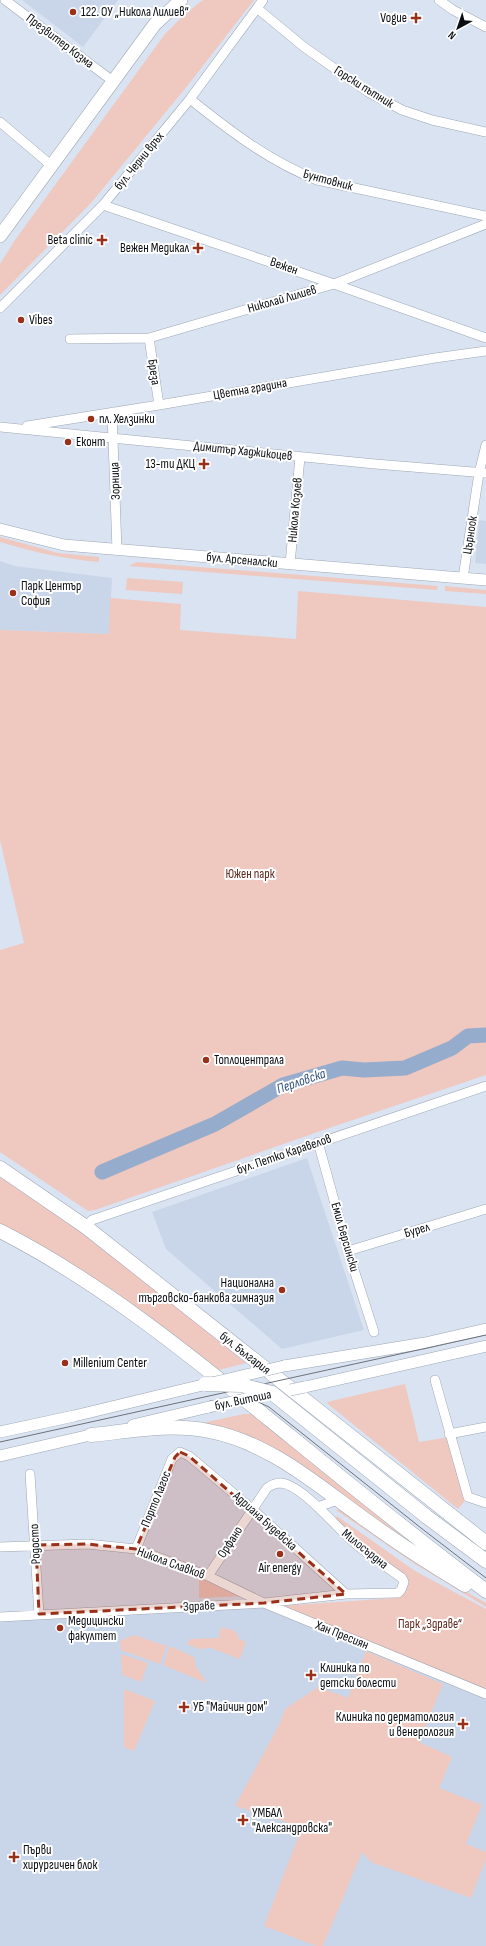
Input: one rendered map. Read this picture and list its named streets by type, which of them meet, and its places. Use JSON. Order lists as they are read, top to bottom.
{
  "streets": {
    "main road": ["бул. България"],
    "street": [
      "Презвитер Козма",
      "Горски пътник",
      "бул. Черни връх",
      "Бунтовник",
      "Вежен",
      "Николай Лилиев",
      "Бреза",
      "Цветна градина",
      "Димитър Хаджикоцев",
      "Зорница",
      "Никола Козлев",
      "Църноок",
      "бул. Арсеналски",
      "бул. Петко Каравелов",
      "Бурел",
      "Емил Берсински",
      "бул. Витоша",
      "Порто Лагос",
      "Адриана Будевска",
      "Орфано",
      "Родосто",
      "Милосърдна",
      "Никола Славков",
      "Здраве",
      "Хан Пресиян"
    ]
  },
  "crossings": [
    ["Горски пътник", "бул. Черни връх"],
    ["бул. Черни връх", "Бунтовник"],
    ["бул. Черни връх", "Вежен"],
    ["Вежен", "Николай Лилиев"],
    ["Николай Лилиев", "Бреза"],
    ["Бреза", "Цветна градина"],
    ["Цветна градина", "Димитър Хаджикоцев"],
    ["Цветна градина", "Зорница"],
    ["Димитър Хаджикоцев", "Зорница"],
    ["Димитър Хаджикоцев", "Никола Козлев"],
    ["Димитър Хаджикоцев", "Църноок"],
    ["Зорница", "бул. Арсеналски"],
    ["Никола Козлев", "бул. Арсеналски"],
    ["Църноок", "бул. Арсеналски"],
    ["бул. Петко Каравелов", "Емил Берсински"],
    ["бул. Петко Каравелов", "бул. България"],
    ["Бурел", "Емил Берсински"],
    ["Порто Лагос", "Адриана Будевска"],
    ["Порто Лагос", "Никола Славков"],
    ["Адриана Будевска", "Орфано"],
    ["Адриана Будевска", "Здраве"],
    ["Орфано", "Милосърдна"],
    ["Орфано", "Никола Славков"],
    ["Родосто", "Никола Славков"],
    ["Родосто", "Здраве"],
    ["Милосърдна", "Здраве"],
    ["Никола Славков", "Здраве"],
    ["Никола Славков", "Хан Пресиян"],
    ["Здраве", "Хан Пресиян"]
  ],
  "water": ["Перловска"],
  "parks": ["Южен парк", "Парк „Здраве“"],
  "places": {
    "other": [
      "122. ОУ „Никола Лилиев“",
      "Vibes",
      "пл. Хелзинки",
      "Еконт",
      "Парк Център София",
      "Топлоцентрала",
      "Национална търговско-банкова гимназия",
      "Millenium Center",
      "Air energy",
      "Медицински факултет"
    ],
    "health": [
      "Vogue",
      "Beta clinic",
      "Вежен Медикал",
      "13-ти ДКЦ",
      "Клиника по детски болести",
      "УБ \"Майчин дом\"",
      "Клиника по дерматология и венерология",
      "УМБАЛ \"Александровска\"",
      "Първи хирургичен блок"
    ]
  },
  "north": "bottom left"
}
